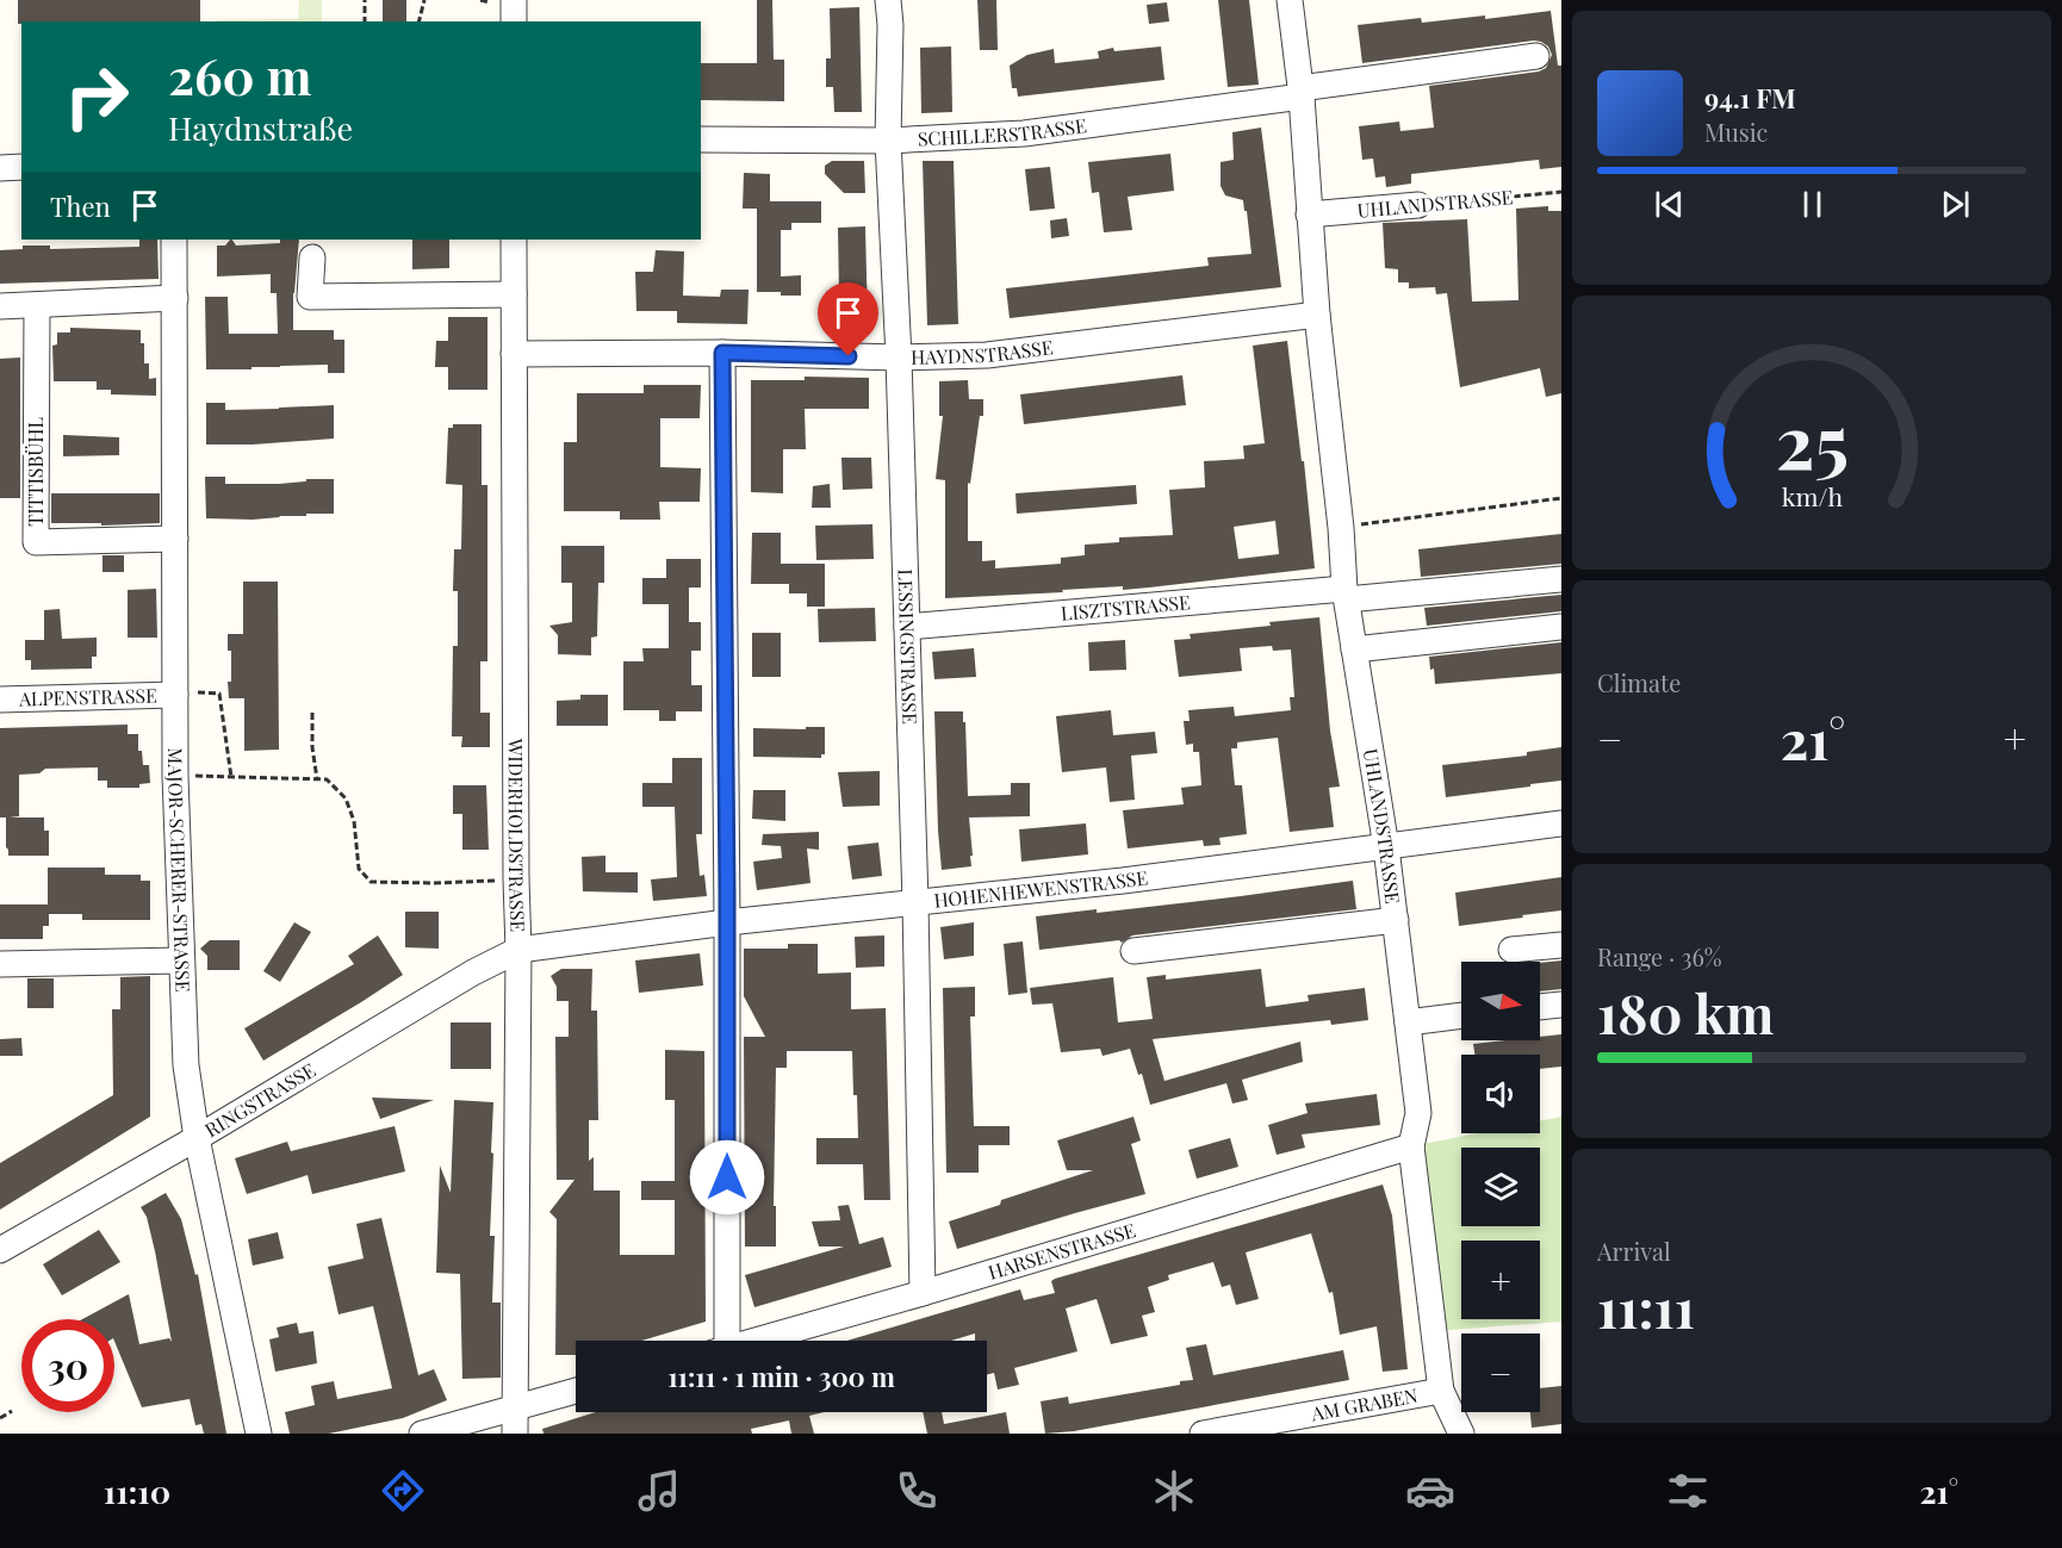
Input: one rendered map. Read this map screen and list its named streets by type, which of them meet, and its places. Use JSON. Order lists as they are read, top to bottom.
{
  "streets": {
    "street": [
      "SCHILLERSTRASSE",
      "UHLANDSTRASSE",
      "HAYDNSTRASSE",
      "TITTISBÜHL",
      "LISZTSTRASSE",
      "LESSINGSTRASSE",
      "ALPENSTRASSE",
      "WIDERHOLDSTRASSE",
      "MAJOR-SCHERER-STRASSE",
      "HOHENHEWENSTRASSE",
      "RINGSTRASSE",
      "HARSENSTRASSE",
      "AM GRABEN"
    ]
  },
  "crossings": [
    ["SCHILLERSTRASSE", "UHLANDSTRASSE"],
    ["SCHILLERSTRASSE", "LESSINGSTRASSE"],
    ["UHLANDSTRASSE", "HAYDNSTRASSE"],
    ["UHLANDSTRASSE", "LISZTSTRASSE"],
    ["UHLANDSTRASSE", "HOHENHEWENSTRASSE"],
    ["UHLANDSTRASSE", "HARSENSTRASSE"],
    ["UHLANDSTRASSE", "AM GRABEN"],
    ["HAYDNSTRASSE", "LESSINGSTRASSE"],
    ["HAYDNSTRASSE", "WIDERHOLDSTRASSE"],
    ["TITTISBÜHL", "MAJOR-SCHERER-STRASSE"],
    ["LISZTSTRASSE", "LESSINGSTRASSE"],
    ["LESSINGSTRASSE", "HOHENHEWENSTRASSE"],
    ["LESSINGSTRASSE", "HARSENSTRASSE"],
    ["ALPENSTRASSE", "MAJOR-SCHERER-STRASSE"],
    ["WIDERHOLDSTRASSE", "HOHENHEWENSTRASSE"],
    ["WIDERHOLDSTRASSE", "RINGSTRASSE"],
    ["MAJOR-SCHERER-STRASSE", "RINGSTRASSE"],
    ["HOHENHEWENSTRASSE", "RINGSTRASSE"]
  ],
  "north": "right",
  "page": {
    "turn": ["260 m", "Haydnstraße"],
    "song": ["94.1 FM", "Music"],
    "then": "Then",
    "tile": [
      "Climate",
      ["Range · 36%", "180 km"],
      ["Arrival", "11:11"]
    ],
    "heat": ["−", "21°", "+"],
    "map_buttons": ["+", "−"],
    "limit": "30",
    "trip": "11:11 · 1 min · 300 m",
    "tabs": ["11:10", "21°"],
    "gauge": ["25", "km/h"]
  }
}
